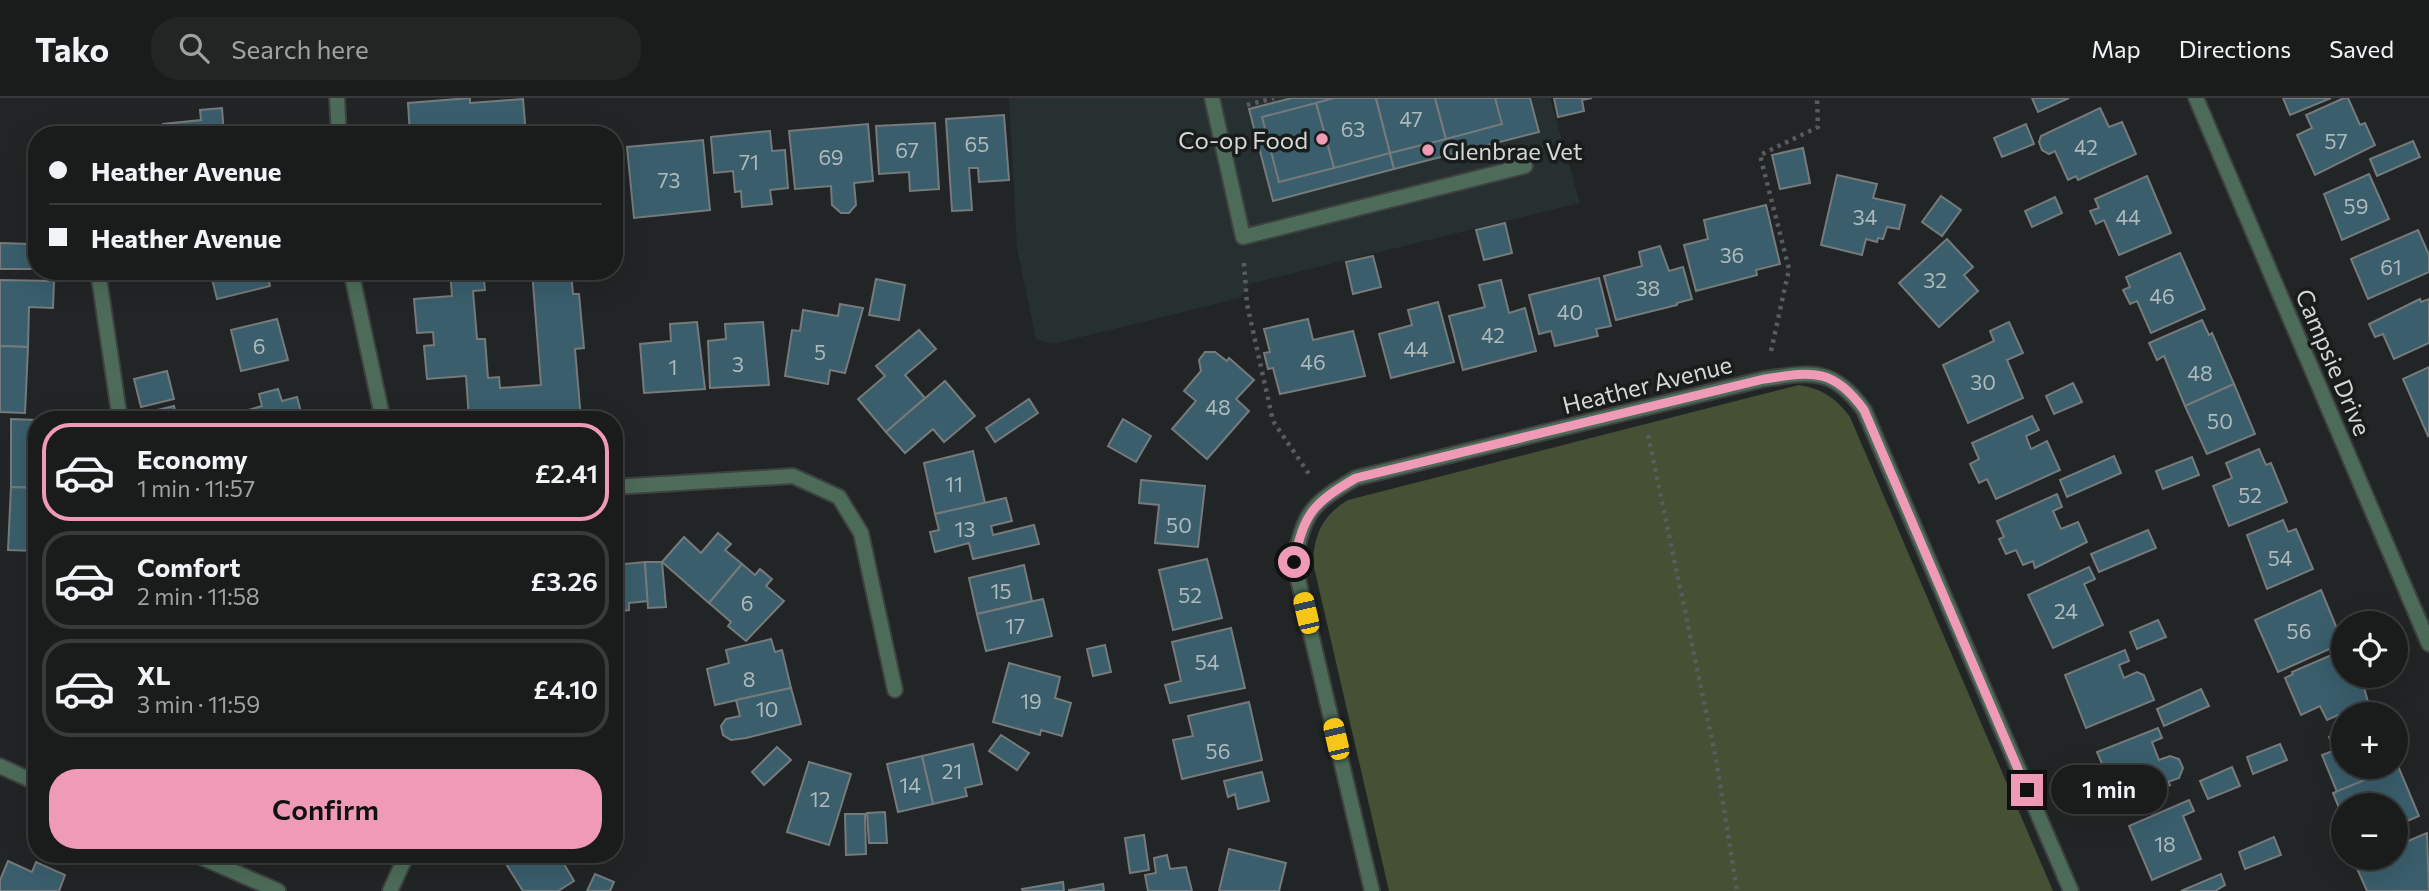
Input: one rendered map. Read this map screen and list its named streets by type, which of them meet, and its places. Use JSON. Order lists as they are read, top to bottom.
{
  "streets": {
    "street": ["Campsie Drive", "Heather Avenue"]
  },
  "places": ["Co-op Food", "Glenbrae Vet"],
  "house_numbers": [
    "47",
    "63",
    "57",
    "65",
    "42",
    "67",
    "69",
    "71",
    "73",
    "59",
    "34",
    "44",
    "36",
    "61",
    "32",
    "38",
    "46",
    "40",
    "42",
    "6",
    "44",
    "5",
    "46",
    "3",
    "1",
    "48",
    "30",
    "48",
    "50",
    "11",
    "52",
    "50",
    "13",
    "54",
    "15",
    "52",
    "6",
    "24",
    "17",
    "56",
    "54",
    "8",
    "19",
    "10",
    "56",
    "21",
    "14",
    "12",
    "18"
  ],
  "page": {
    "header": "Tako",
    "search": "Search here",
    "nav": ["Map", "Directions", "Saved"],
    "banner": ["Heather Avenue", "Heather Avenue"],
    "list": [
      {
        "name": "Economy",
        "note": "1 min · 11:57",
        "value": "£2.41"
      },
      {
        "name": "Comfort",
        "note": "2 min · 11:58",
        "value": "£3.26"
      },
      {
        "name": "XL",
        "note": "3 min · 11:59",
        "value": "£4.10"
      }
    ],
    "map_buttons": ["+", "−"],
    "buttons": "Confirm",
    "bubble": "1 min"
  }
}
